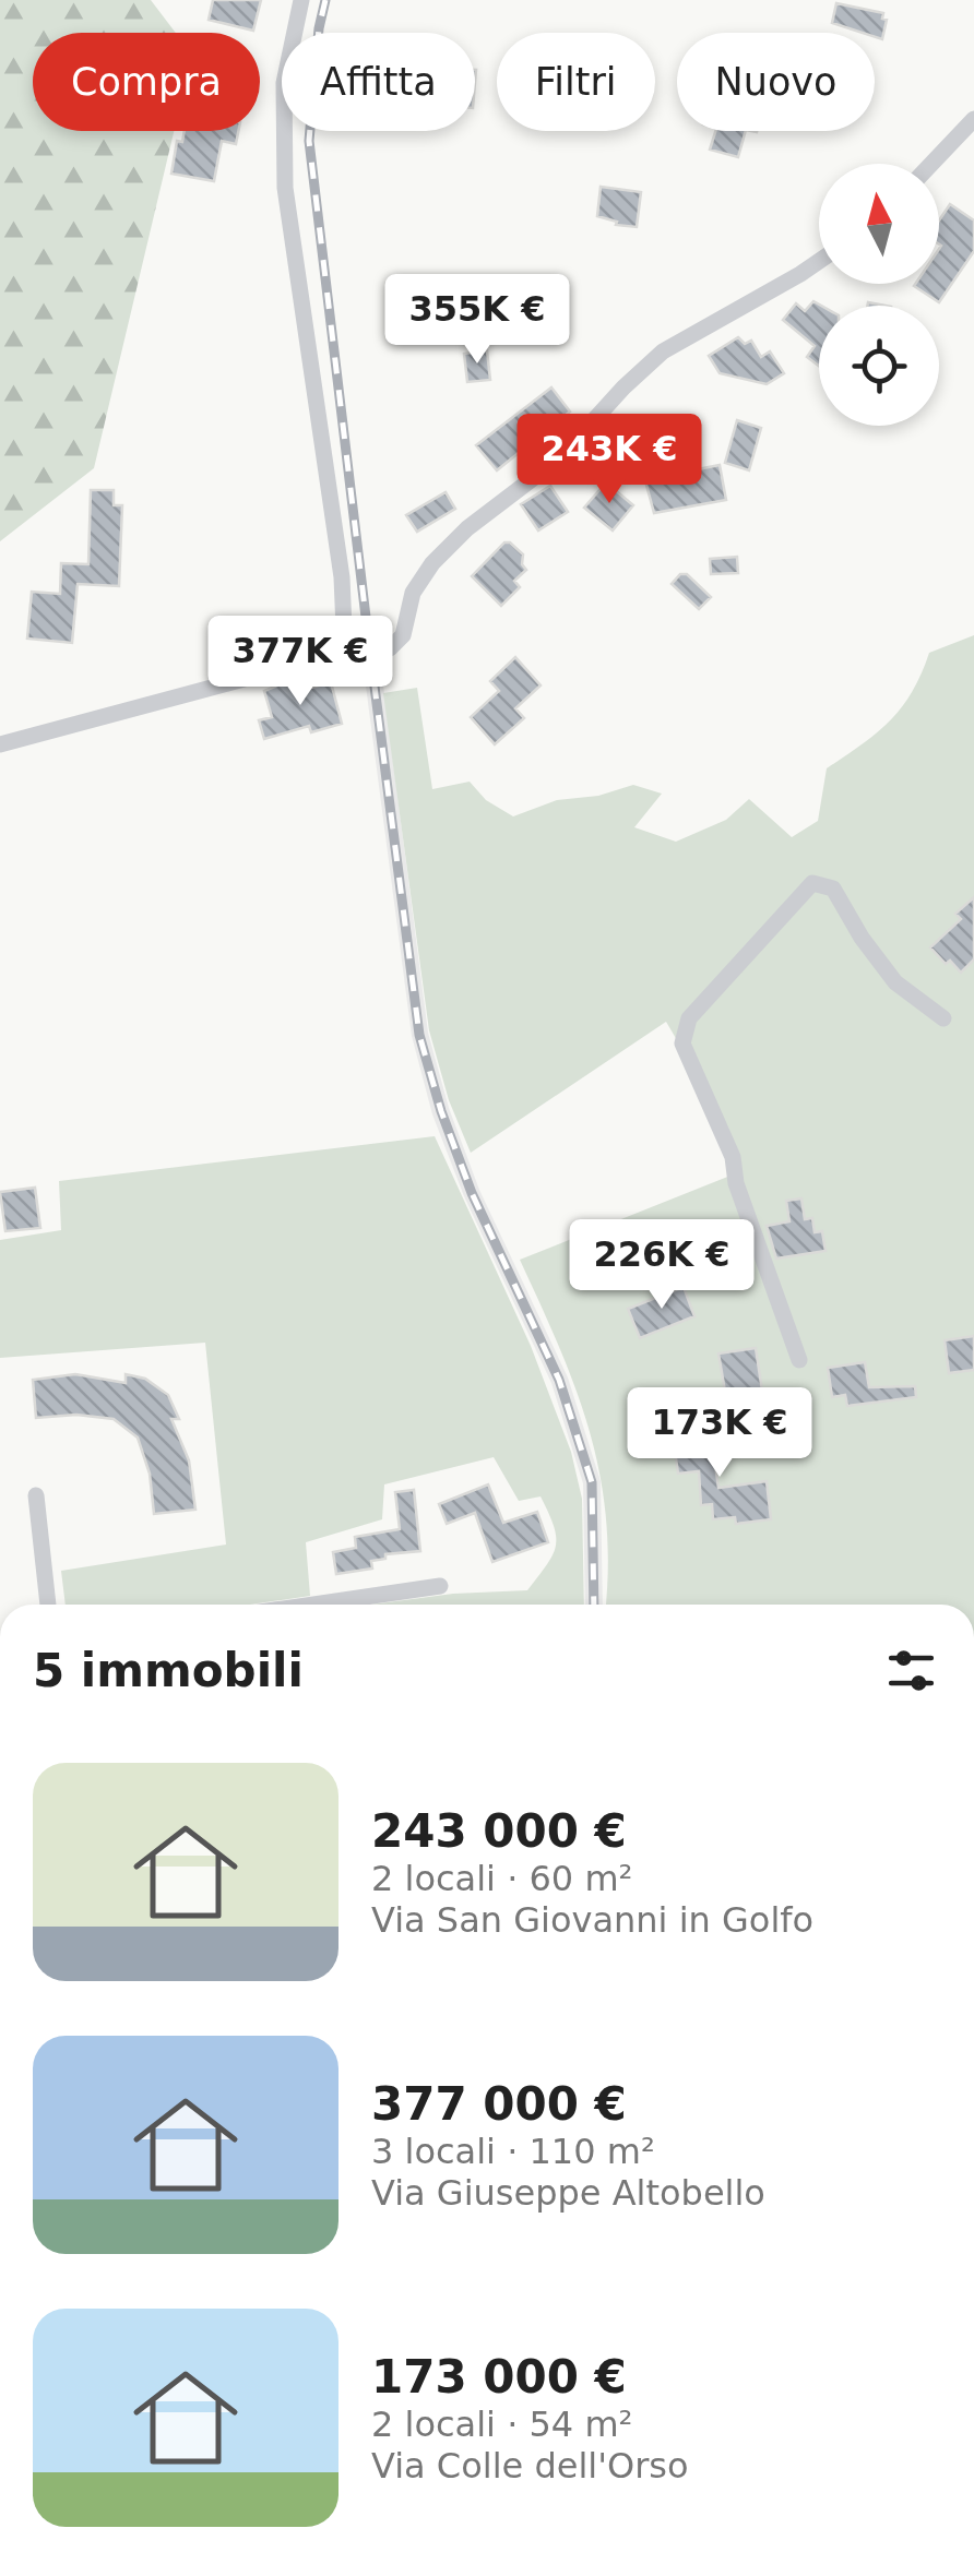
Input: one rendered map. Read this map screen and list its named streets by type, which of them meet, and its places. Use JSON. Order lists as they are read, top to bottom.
{
  "north": "top",
  "page": {
    "chip": [
      "Compra",
      "Affitta",
      "Filtri",
      "Nuovo"
    ],
    "price": [
      "355K €",
      "243K €",
      "377K €",
      "226K €",
      "173K €"
    ],
    "heading": "5 immobili",
    "list": [
      {
        "name": "243 000 €",
        "note": "2 locali · 60 m² · Via San Giovanni in Golfo"
      },
      {
        "name": "377 000 €",
        "note": "3 locali · 110 m² · Via Giuseppe Altobello"
      },
      {
        "name": "173 000 €",
        "note": "2 locali · 54 m² · Via Colle dell'Orso"
      }
    ]
  }
}
